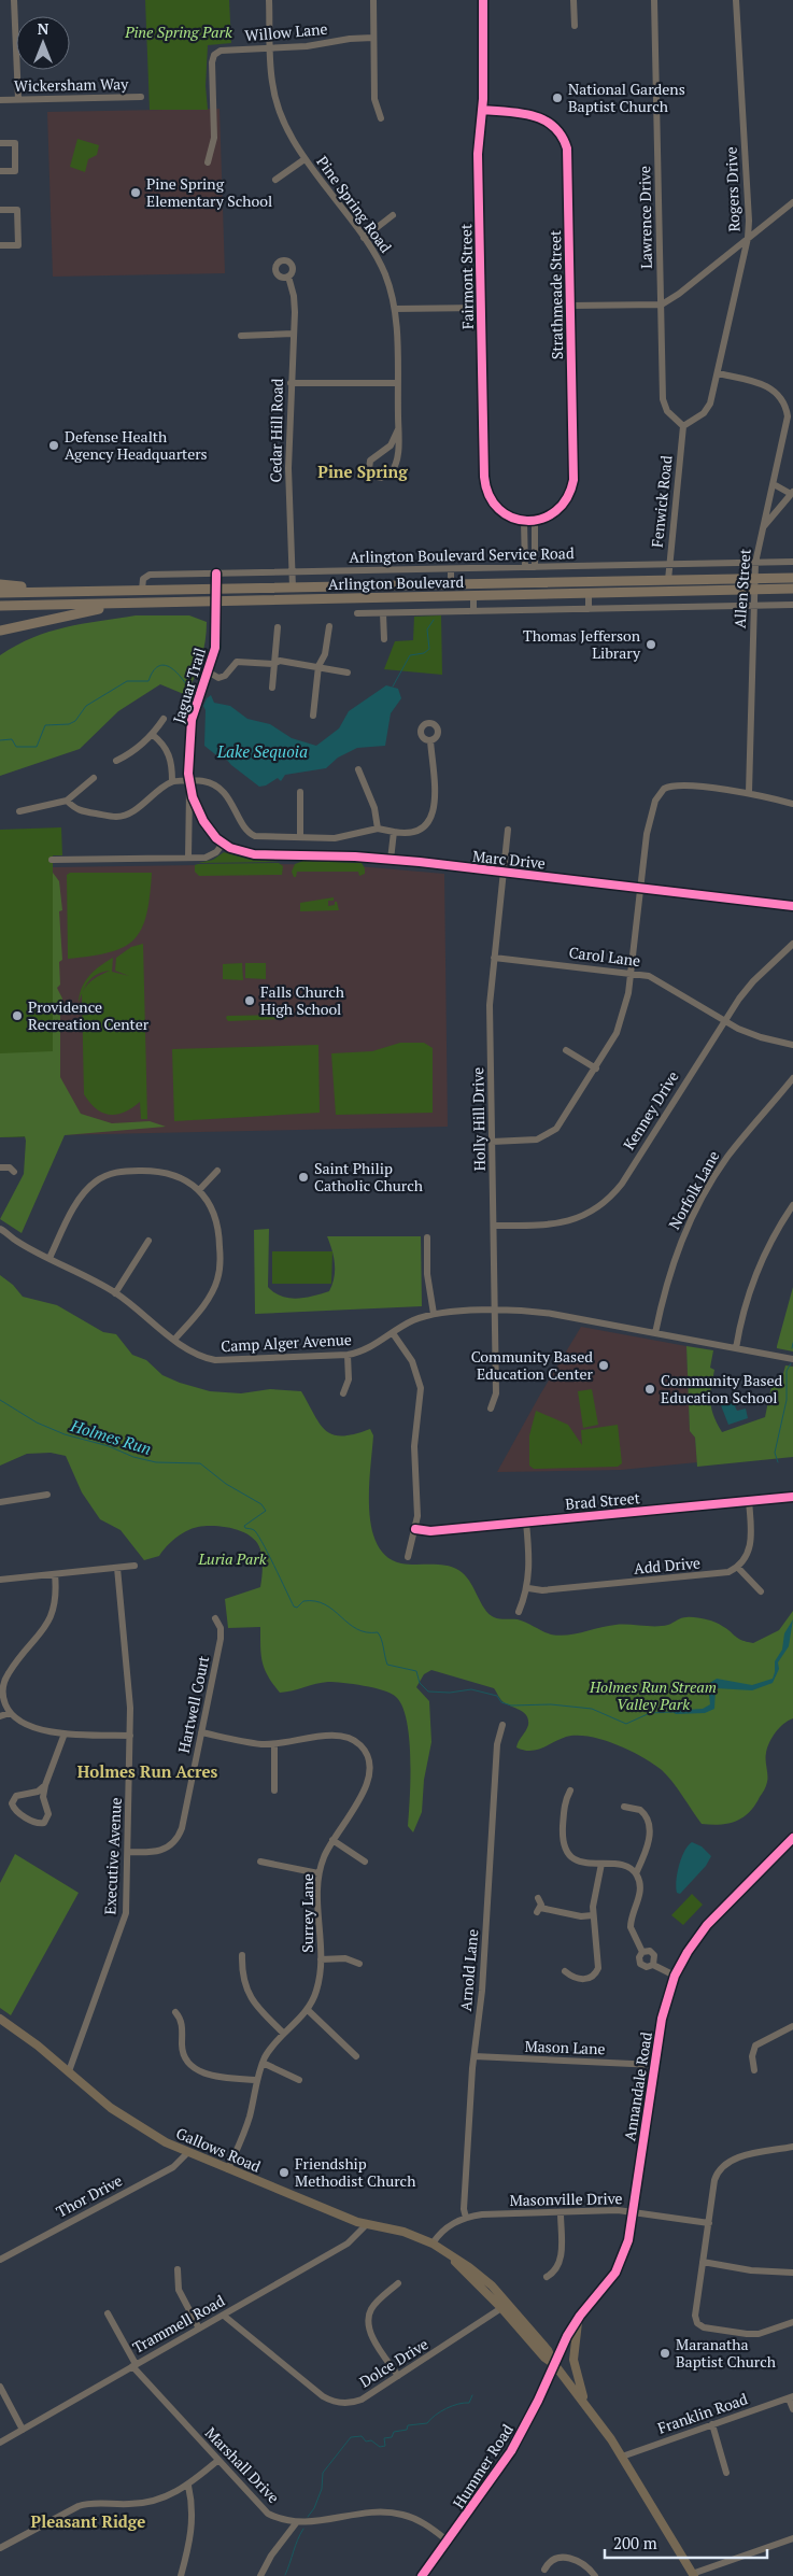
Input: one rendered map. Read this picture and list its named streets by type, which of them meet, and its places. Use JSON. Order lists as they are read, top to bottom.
{
  "streets": {
    "highway": ["Arlington Boulevard"],
    "main road": ["Annandale Road", "Gallows Road", "Hummer Road"],
    "street": [
      "Willow Lane",
      "Wickersham Way",
      "Rogers Drive",
      "Pine Spring Road",
      "Lawrence Drive",
      "Fairmont Street",
      "Strathmeade Street",
      "Cedar Hill Road",
      "Fenwick Road",
      "Arlington Boulevard Service Road",
      "Allen Street",
      "Jaguar Trail",
      "Marc Drive",
      "Carol Lane",
      "Kenney Drive",
      "Holly Hill Drive",
      "Norfolk Lane",
      "Camp Alger Avenue",
      "Brad Street",
      "Add Drive",
      "Hartwell Court",
      "Executive Avenue",
      "Surrey Lane",
      "Arnold Lane",
      "Mason Lane",
      "Thor Drive",
      "Masonville Drive",
      "Trammell Road",
      "Dolce Drive",
      "Franklin Road",
      "Marshall Drive"
    ]
  },
  "crossings": [
    ["Willow Lane", "Pine Spring Road"],
    ["Rogers Drive", "Lawrence Drive"],
    ["Rogers Drive", "Fenwick Road"],
    ["Rogers Drive", "Allen Street"],
    ["Lawrence Drive", "Fenwick Road"],
    ["Fairmont Street", "Strathmeade Street"],
    ["Cedar Hill Road", "Arlington Boulevard Service Road"],
    ["Cedar Hill Road", "Arlington Boulevard"],
    ["Fenwick Road", "Arlington Boulevard Service Road"],
    ["Fenwick Road", "Arlington Boulevard"],
    ["Arlington Boulevard Service Road", "Arlington Boulevard"],
    ["Arlington Boulevard Service Road", "Allen Street"],
    ["Arlington Boulevard Service Road", "Jaguar Trail"],
    ["Arlington Boulevard", "Allen Street"],
    ["Arlington Boulevard", "Jaguar Trail"],
    ["Jaguar Trail", "Marc Drive"],
    ["Marc Drive", "Holly Hill Drive"],
    ["Carol Lane", "Kenney Drive"],
    ["Carol Lane", "Holly Hill Drive"],
    ["Kenney Drive", "Holly Hill Drive"],
    ["Holly Hill Drive", "Camp Alger Avenue"],
    ["Norfolk Lane", "Camp Alger Avenue"],
    ["Hartwell Court", "Executive Avenue"],
    ["Hartwell Court", "Surrey Lane"],
    ["Executive Avenue", "Gallows Road"],
    ["Surrey Lane", "Gallows Road"],
    ["Arnold Lane", "Mason Lane"],
    ["Arnold Lane", "Masonville Drive"],
    ["Mason Lane", "Annandale Road"],
    ["Annandale Road", "Gallows Road"],
    ["Annandale Road", "Masonville Drive"],
    ["Annandale Road", "Hummer Road"],
    ["Gallows Road", "Thor Drive"],
    ["Gallows Road", "Masonville Drive"],
    ["Gallows Road", "Trammell Road"],
    ["Gallows Road", "Dolce Drive"],
    ["Gallows Road", "Hummer Road"],
    ["Trammell Road", "Dolce Drive"],
    ["Trammell Road", "Marshall Drive"],
    ["Marshall Drive", "Hummer Road"]
  ],
  "districts": ["Pine Spring", "Holmes Run Acres", "Pleasant Ridge"],
  "water": ["Lake Sequoia", "Holmes Run"],
  "parks": ["Pine Spring Park", "Luria Park", "Holmes Run Stream Valley Park"],
  "places": [
    "National Gardens Baptist Church",
    "Pine Spring Elementary School",
    "Defense Health Agency Headquarters",
    "Thomas Jefferson Library",
    "Falls Church High School",
    "Providence Recreation Center",
    "Saint Philip Catholic Church",
    "Community Based Education Center",
    "Community Based Education School",
    "Friendship Methodist Church",
    "Maranatha Baptist Church"
  ],
  "scale_bar": "200 m",
  "north": "top"
}
